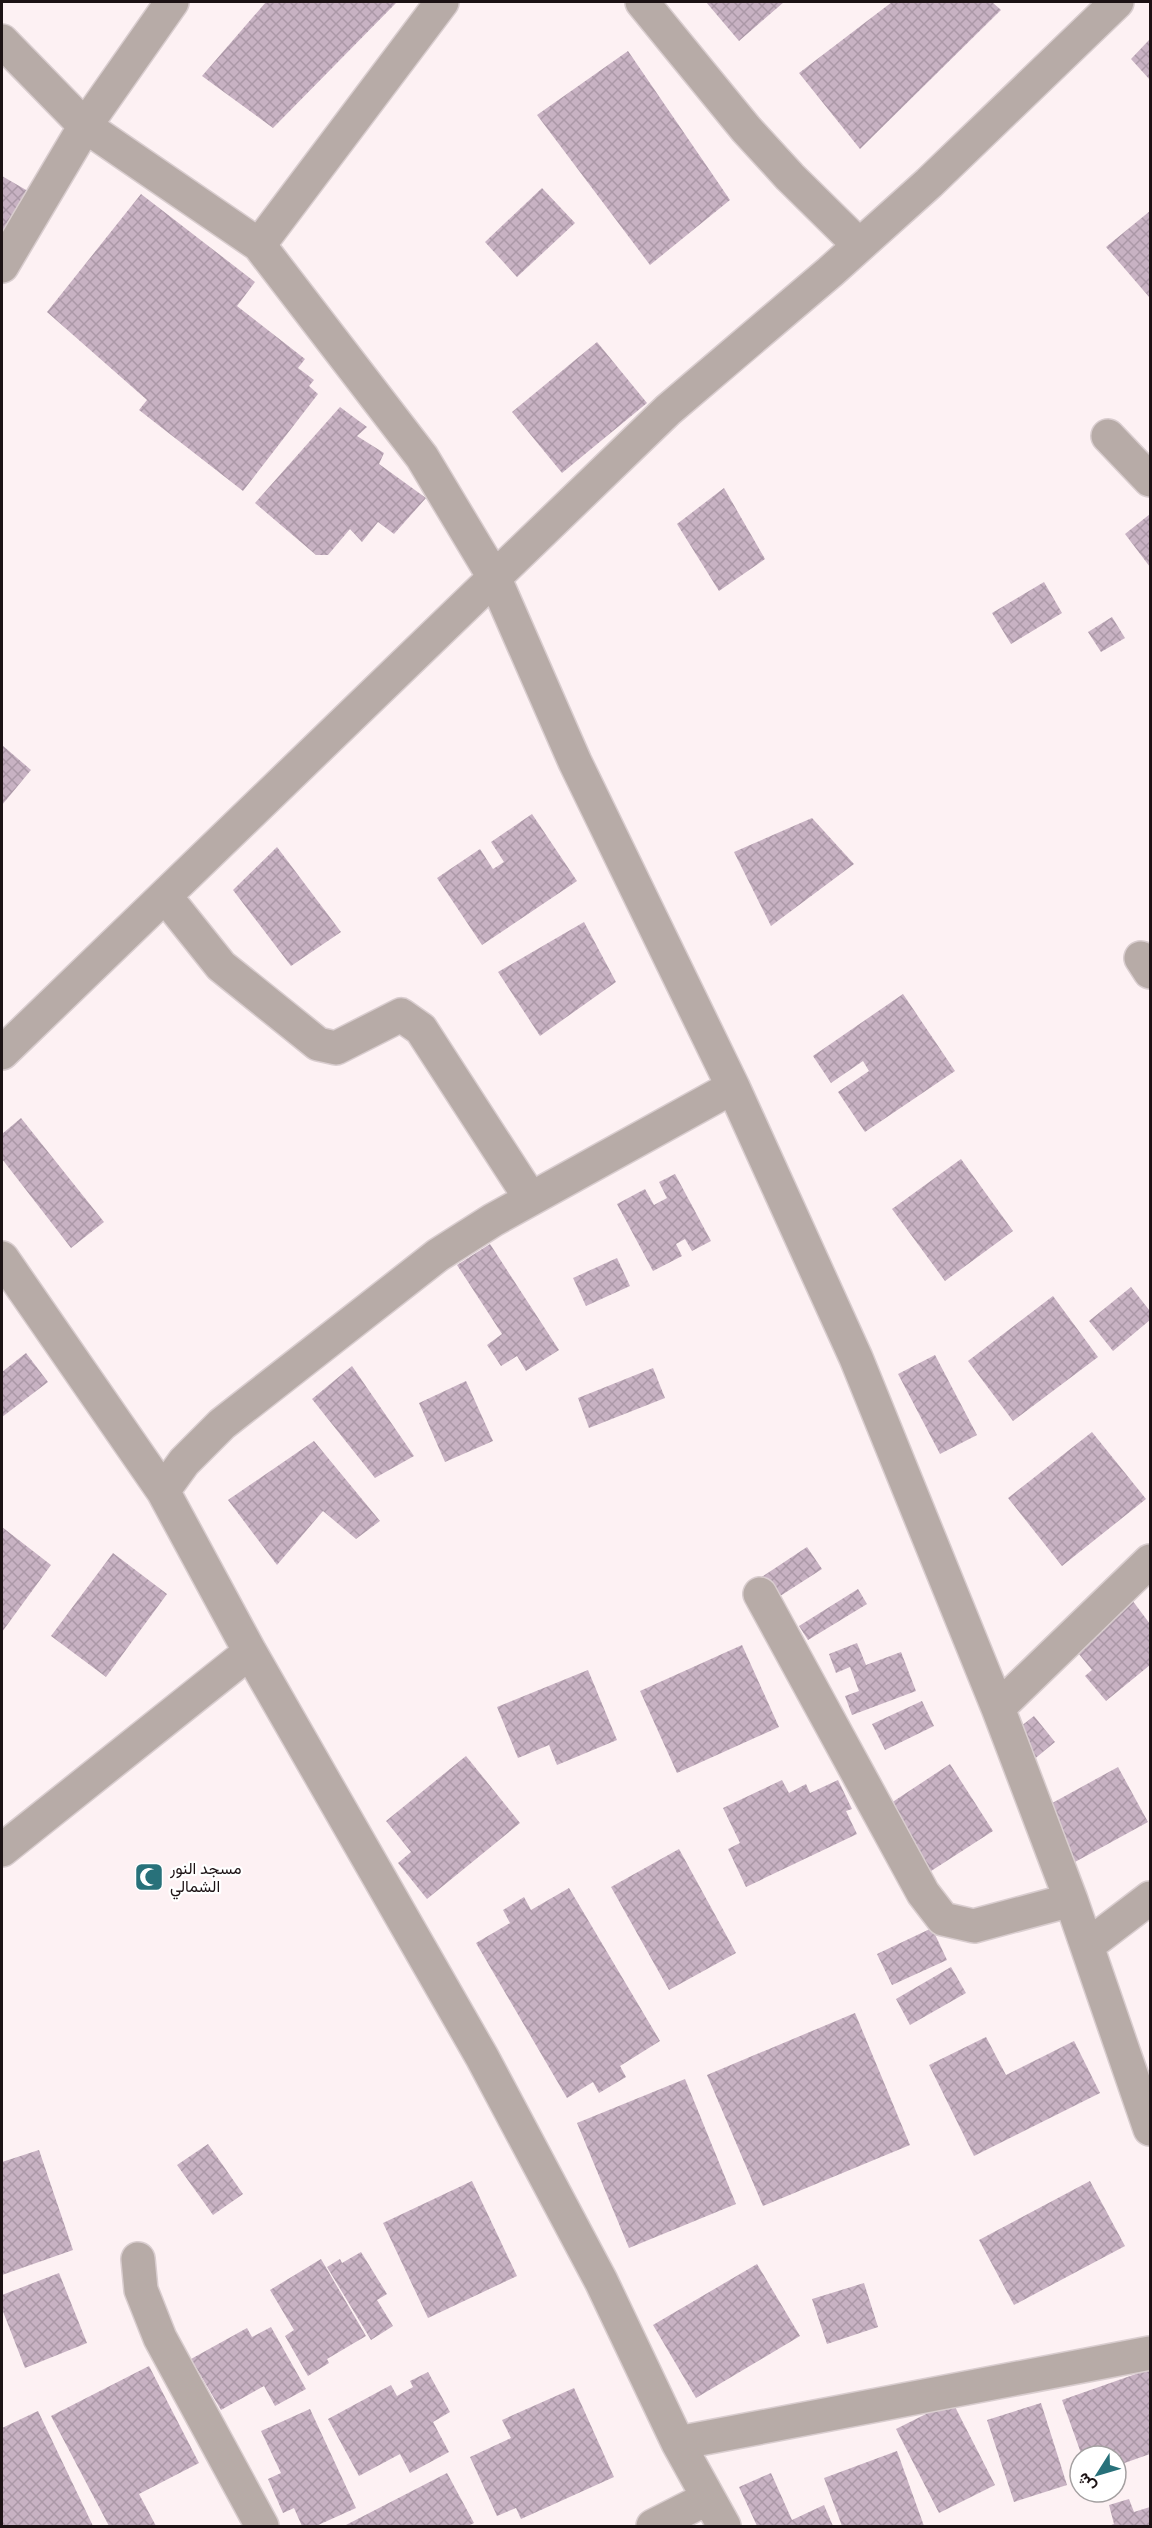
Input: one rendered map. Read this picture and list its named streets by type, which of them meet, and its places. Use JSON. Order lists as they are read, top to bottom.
{
  "places": {
    "mosque": ["مسجد النور الشمالي"]
  },
  "north": "bottom left"
}
